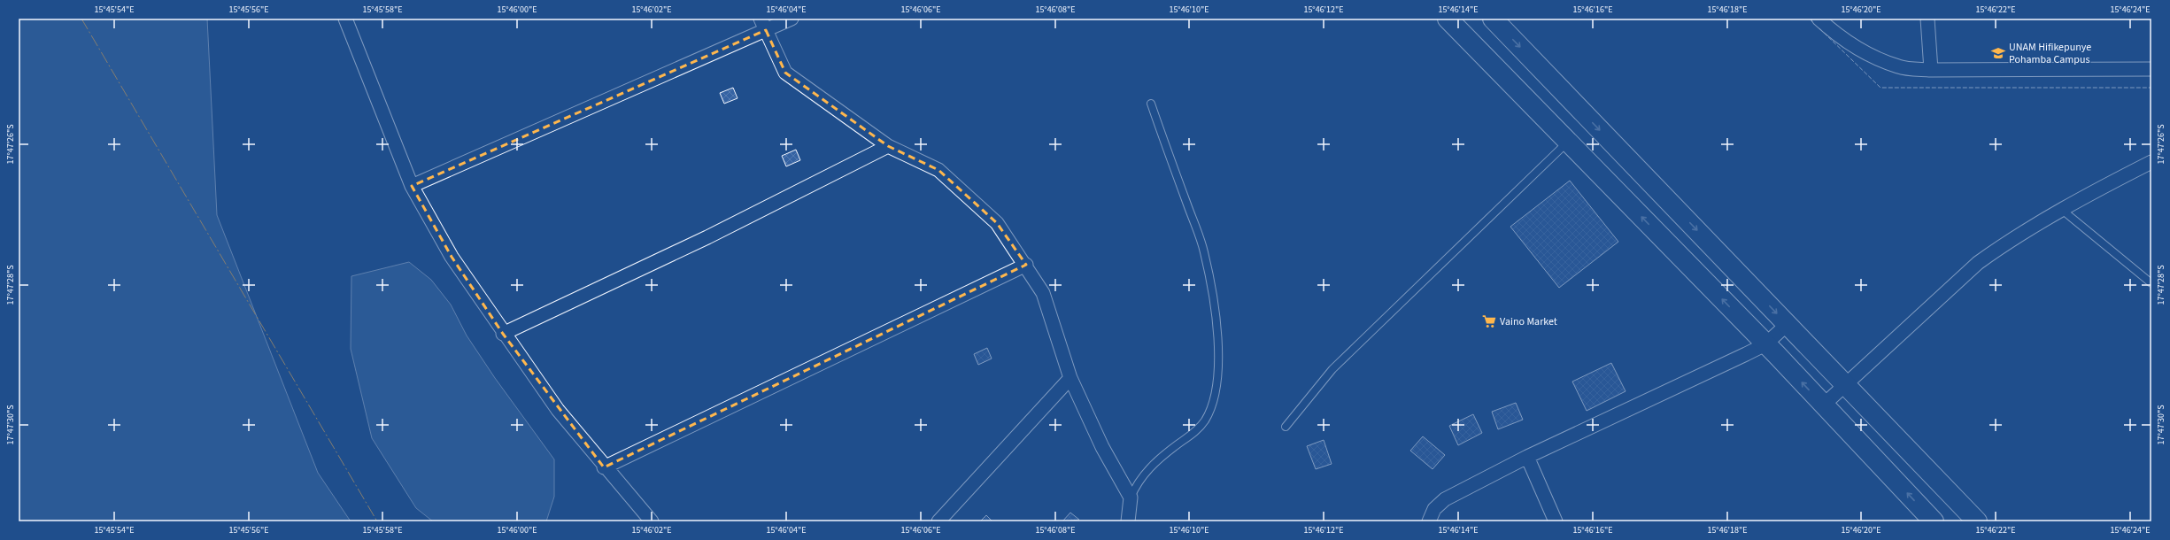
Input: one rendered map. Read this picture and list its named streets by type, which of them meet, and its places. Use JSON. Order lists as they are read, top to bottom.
{
  "places": {
    "school or university": ["UNAM Hifikepunye Pohamba Campus"],
    "supermarket": ["Vaino Market"]
  },
  "coordinates": [
    "15°45'54\"E",
    "15°45'56\"E",
    "15°45'58\"E",
    "15°46'00\"E",
    "15°46'02\"E",
    "15°46'04\"E",
    "15°46'06\"E",
    "15°46'08\"E",
    "15°46'10\"E",
    "15°46'12\"E",
    "15°46'14\"E",
    "15°46'16\"E",
    "15°46'18\"E",
    "15°46'20\"E",
    "15°46'22\"E",
    "15°46'24\"E",
    "17°47'26\"S",
    "17°47'28\"S",
    "17°47'30\"S"
  ]
}
